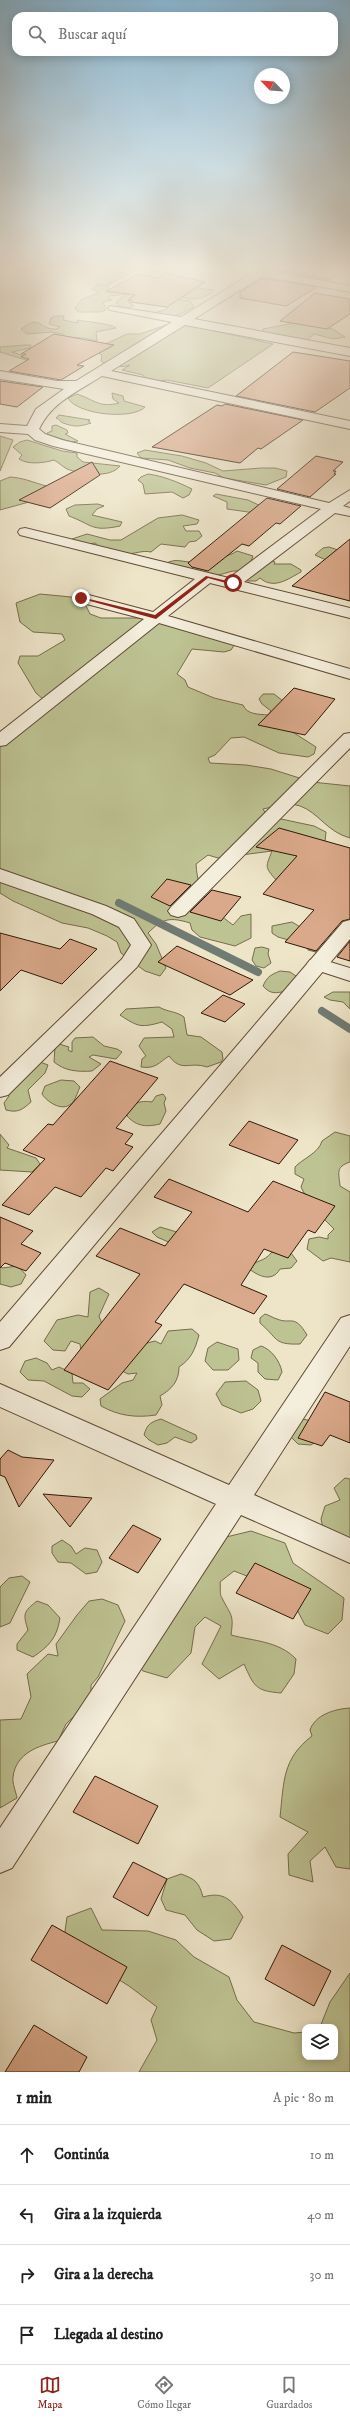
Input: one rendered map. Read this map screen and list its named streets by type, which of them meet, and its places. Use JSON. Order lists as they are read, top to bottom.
{
  "north": "top left",
  "page": {
    "search": "Buscar aquí",
    "heading": ["1 min", "A pie · 80 m"],
    "list": [
      ["Continúa", "10 m"],
      ["Gira a la izquierda", "40 m"],
      ["Gira a la derecha", "30 m"],
      "Llegada al destino"
    ],
    "nav": ["Mapa", "Cómo llegar", "Guardados"]
  }
}
